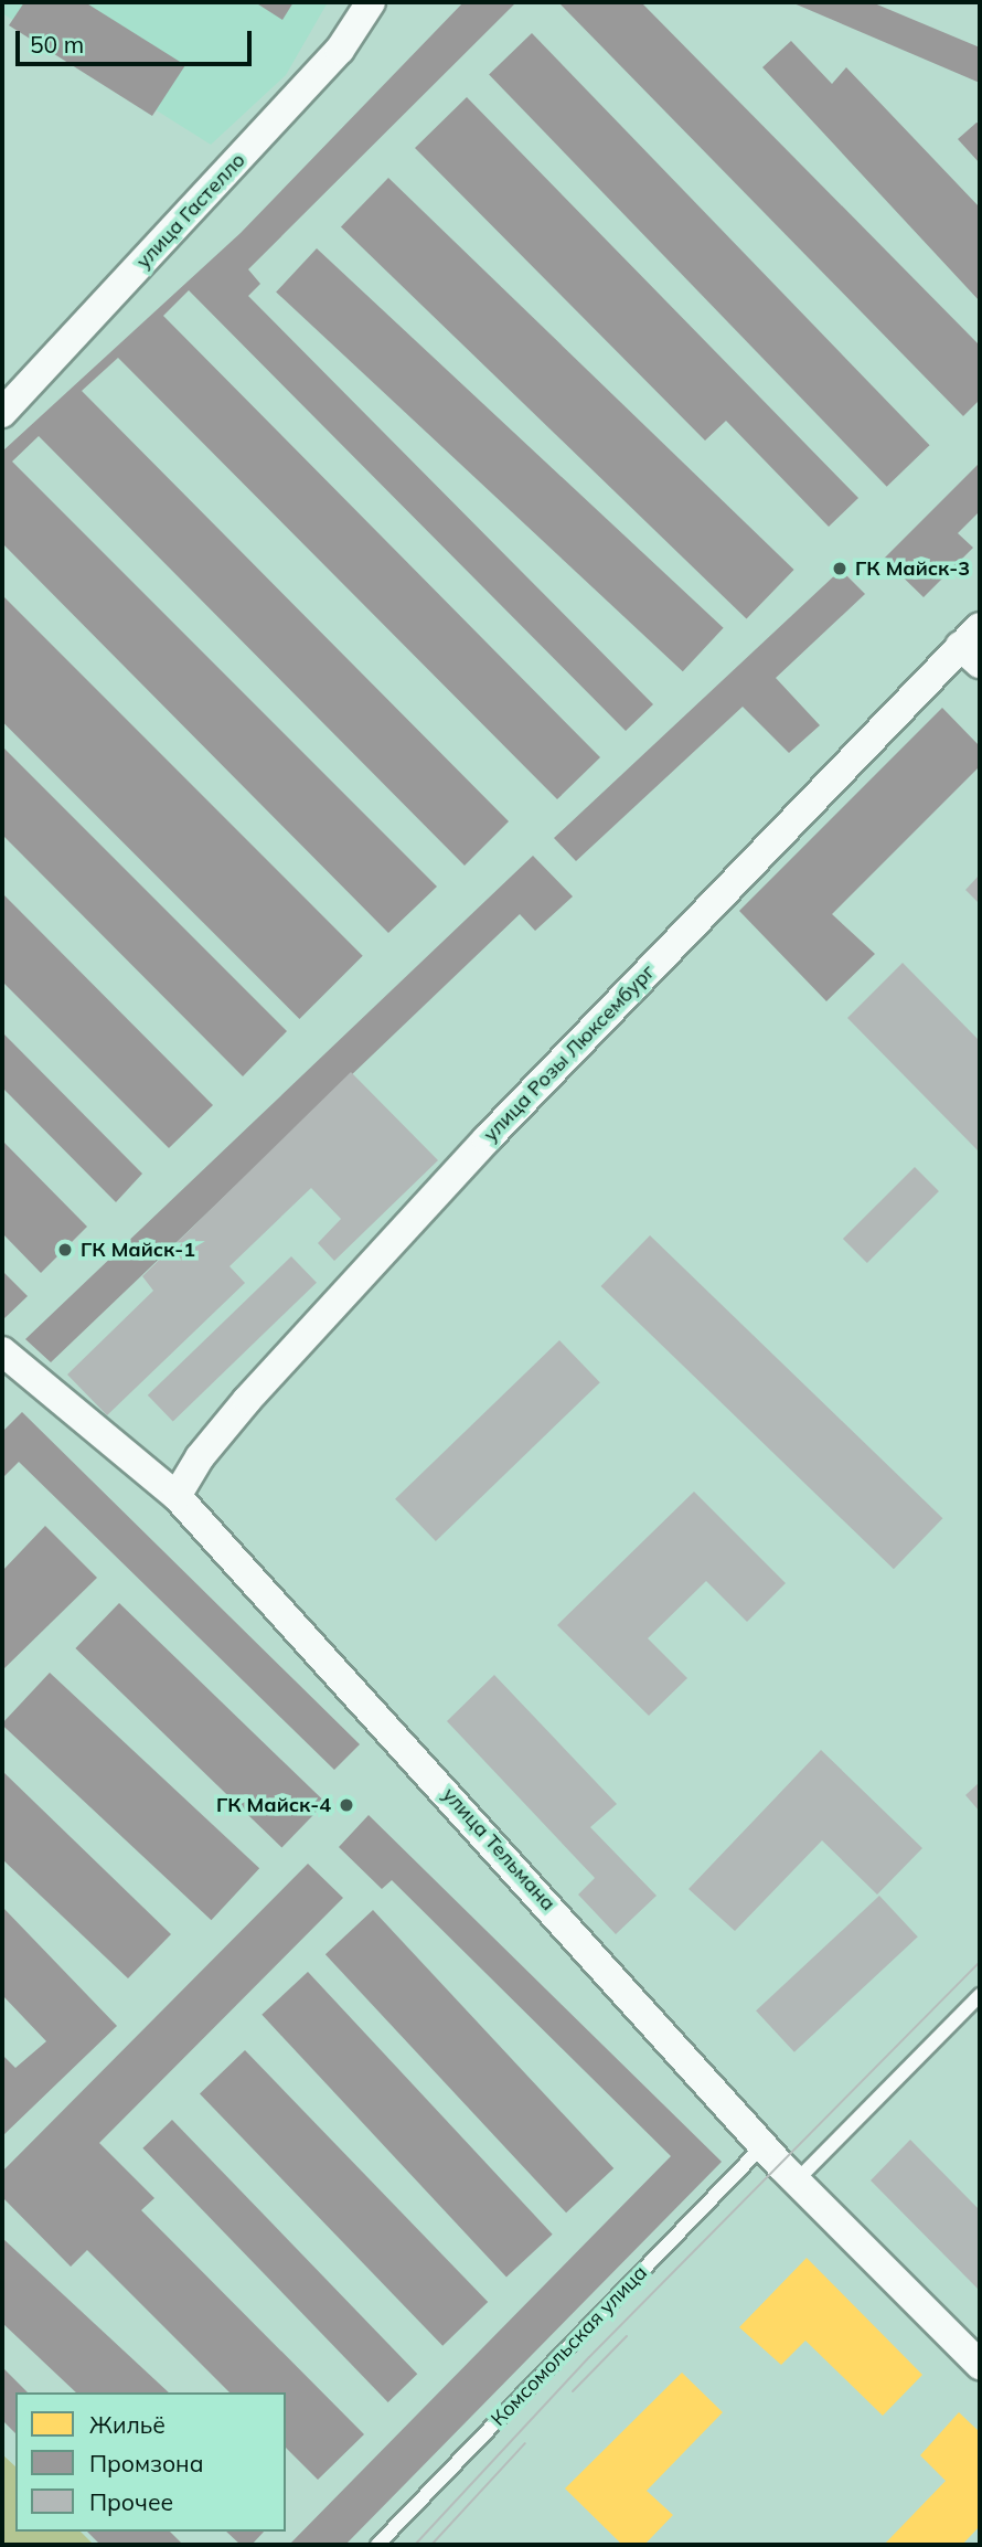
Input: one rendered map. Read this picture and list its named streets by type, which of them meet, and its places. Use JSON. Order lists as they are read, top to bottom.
{
  "streets": {
    "street": ["улица Гастелло", "улица Розы Люксембург", "улица Тельмана"],
    "lane": ["Комсомольская улица"]
  },
  "crossings": [
    ["улица Розы Люксембург", "улица Тельмана"],
    ["улица Тельмана", "Комсомольская улица"]
  ],
  "places": ["ГК Майск-3", "ГК Майск-1", "ГК Майск-4"],
  "legend": ["Жильё", "Промзона", "Прочее"],
  "scale_bar": "50 m"
}
